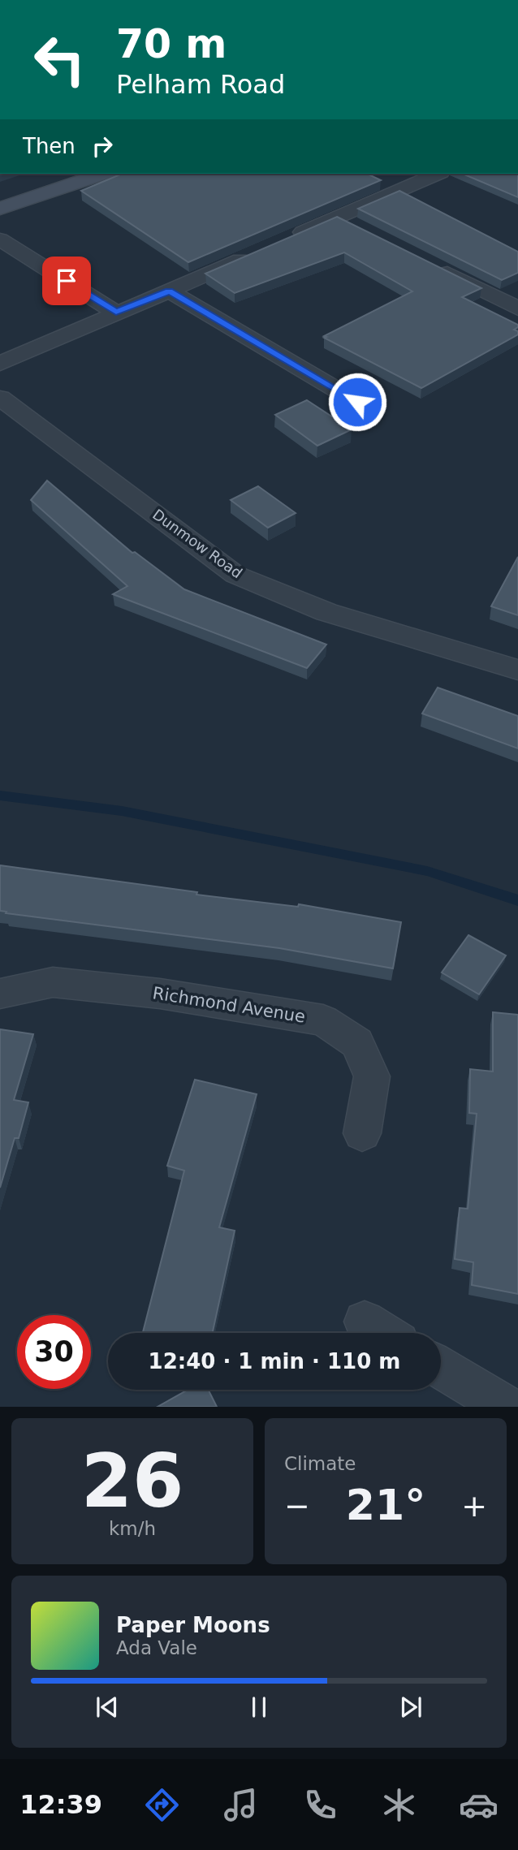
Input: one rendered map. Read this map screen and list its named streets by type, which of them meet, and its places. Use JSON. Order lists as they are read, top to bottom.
{
  "streets": {
    "street": ["Dunmow Road", "Richmond Avenue"]
  },
  "page": {
    "turn": ["70 m", "Pelham Road"],
    "then": "Then",
    "limit": "30",
    "trip": "12:40 · 1 min · 110 m",
    "tile": [
      ["26", "km/h"],
      "Climate"
    ],
    "heat": ["−", "21°", "+"],
    "song": ["Paper Moons", "Ada Vale"],
    "tabs": "12:39"
  }
}
